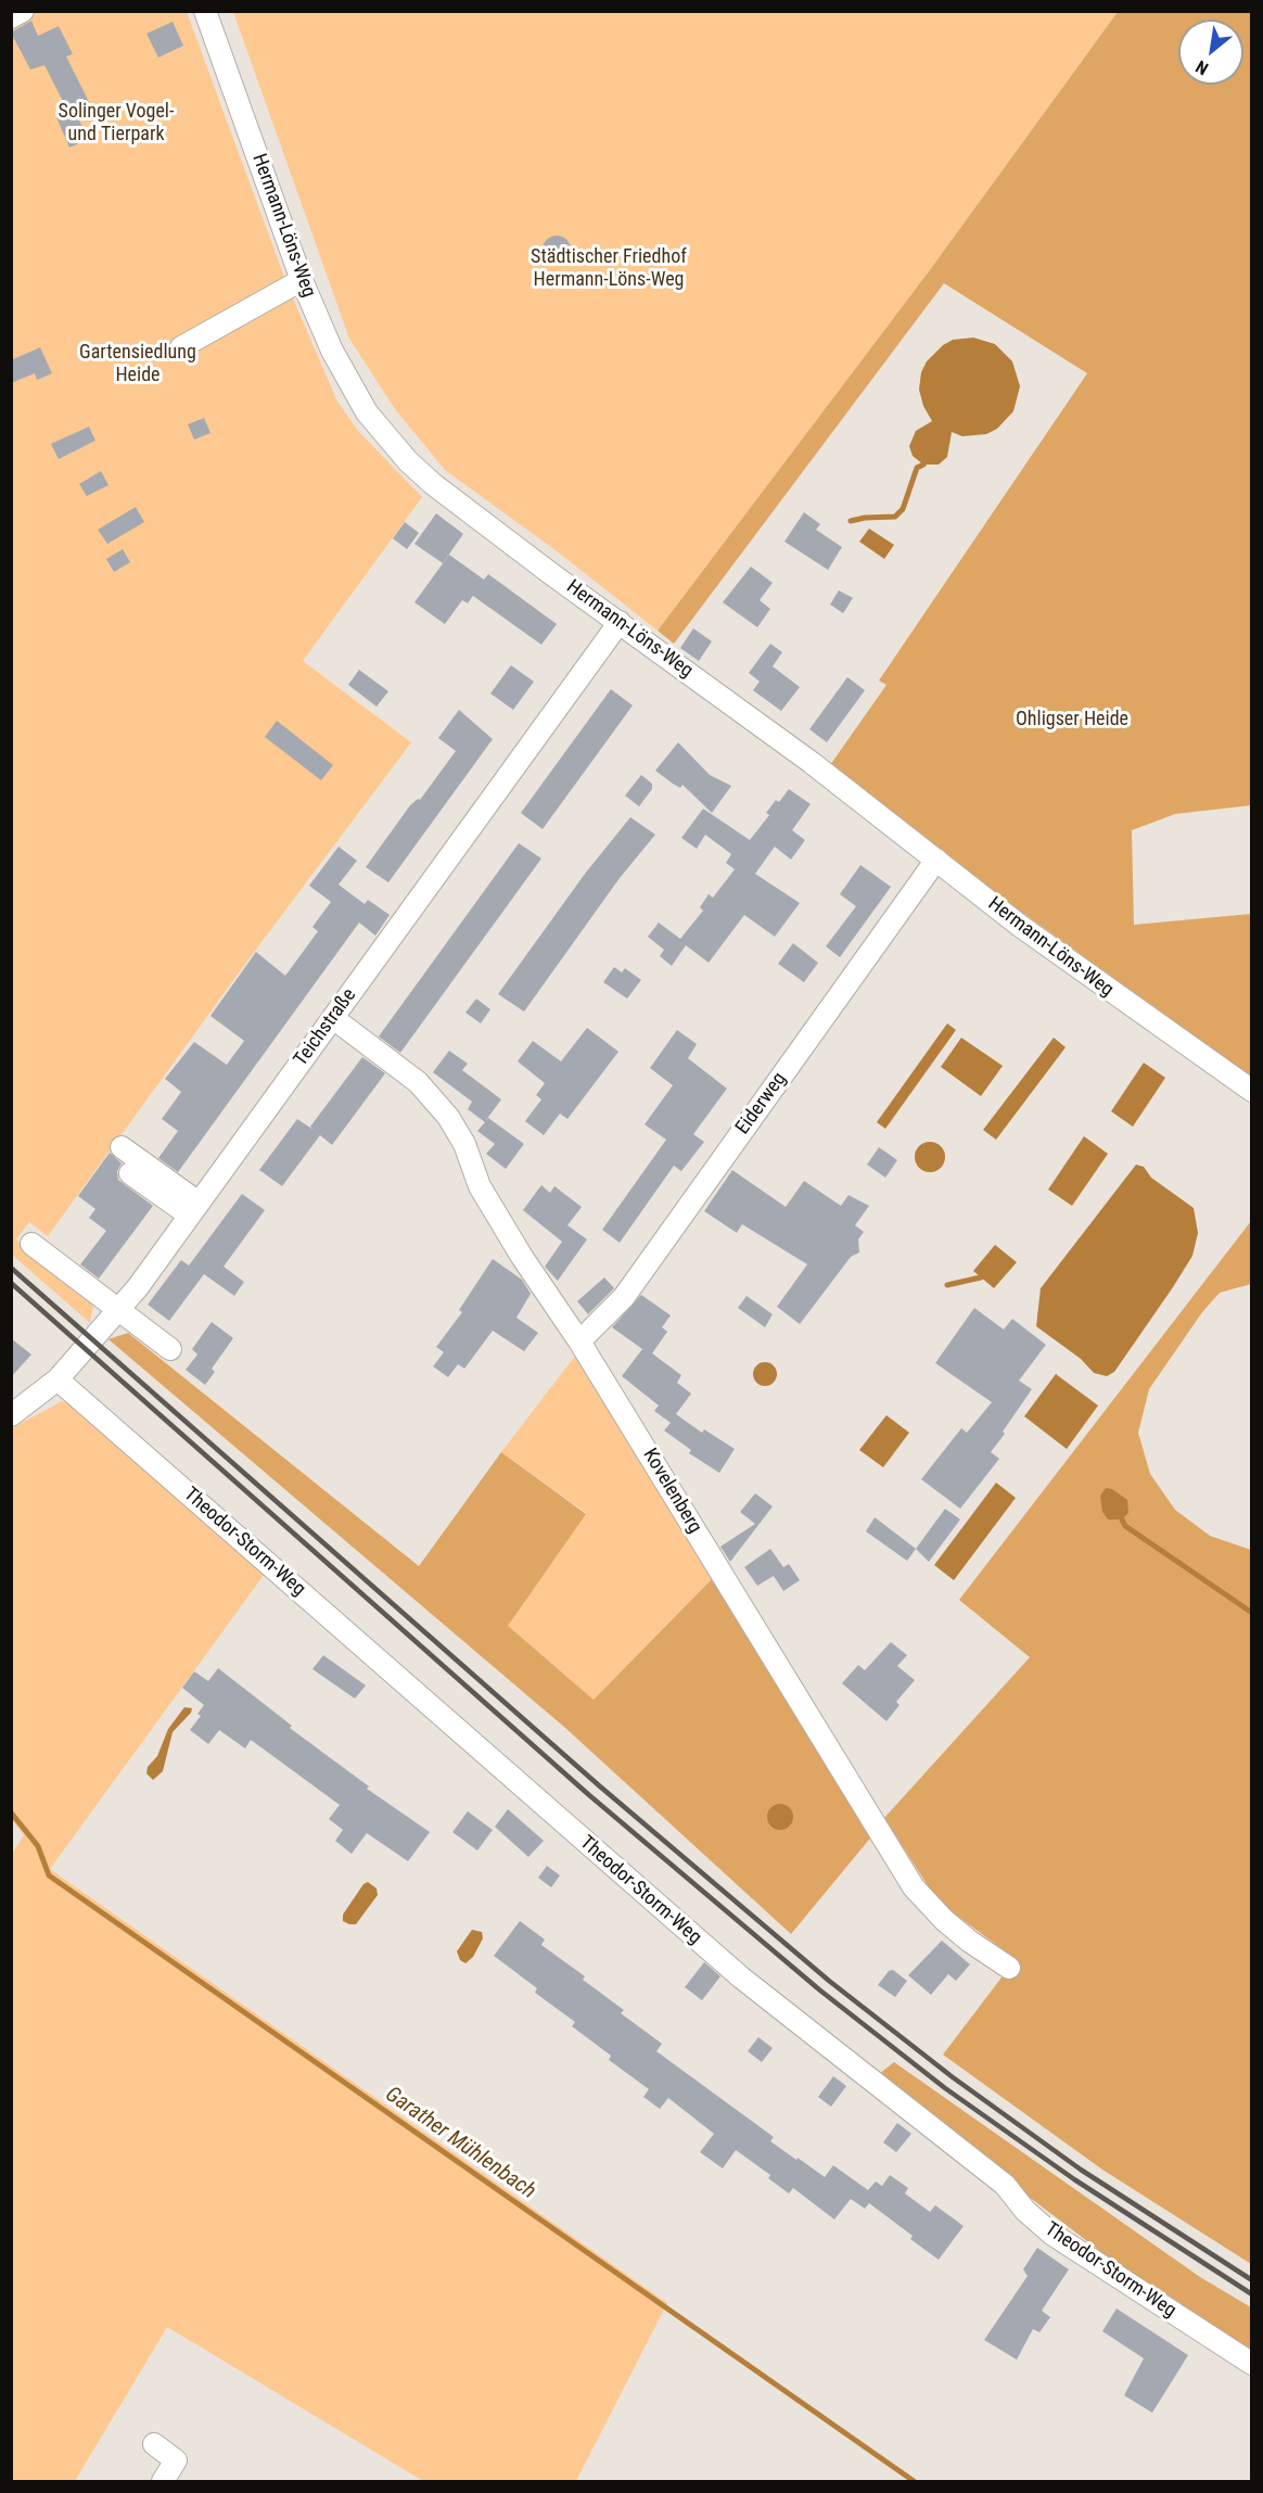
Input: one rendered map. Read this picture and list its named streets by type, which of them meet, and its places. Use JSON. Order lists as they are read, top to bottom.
{
  "streets": {
    "street": [
      "Hermann-Löns-Weg",
      "Teichstraße",
      "Eiderweg",
      "Kovelenberg",
      "Theodor-Storm-Weg"
    ]
  },
  "crossings": [
    ["Hermann-Löns-Weg", "Teichstraße"],
    ["Hermann-Löns-Weg", "Eiderweg"],
    ["Teichstraße", "Kovelenberg"],
    ["Teichstraße", "Theodor-Storm-Weg"],
    ["Eiderweg", "Kovelenberg"]
  ],
  "water": ["Garather Mühlenbach"],
  "parks": [
    "Solinger Vogel- und Tierpark",
    "Städtischer Friedhof Hermann-Löns-Weg",
    "Gartensiedlung Heide",
    "Ohligser Heide"
  ],
  "north": "bottom left"
}
